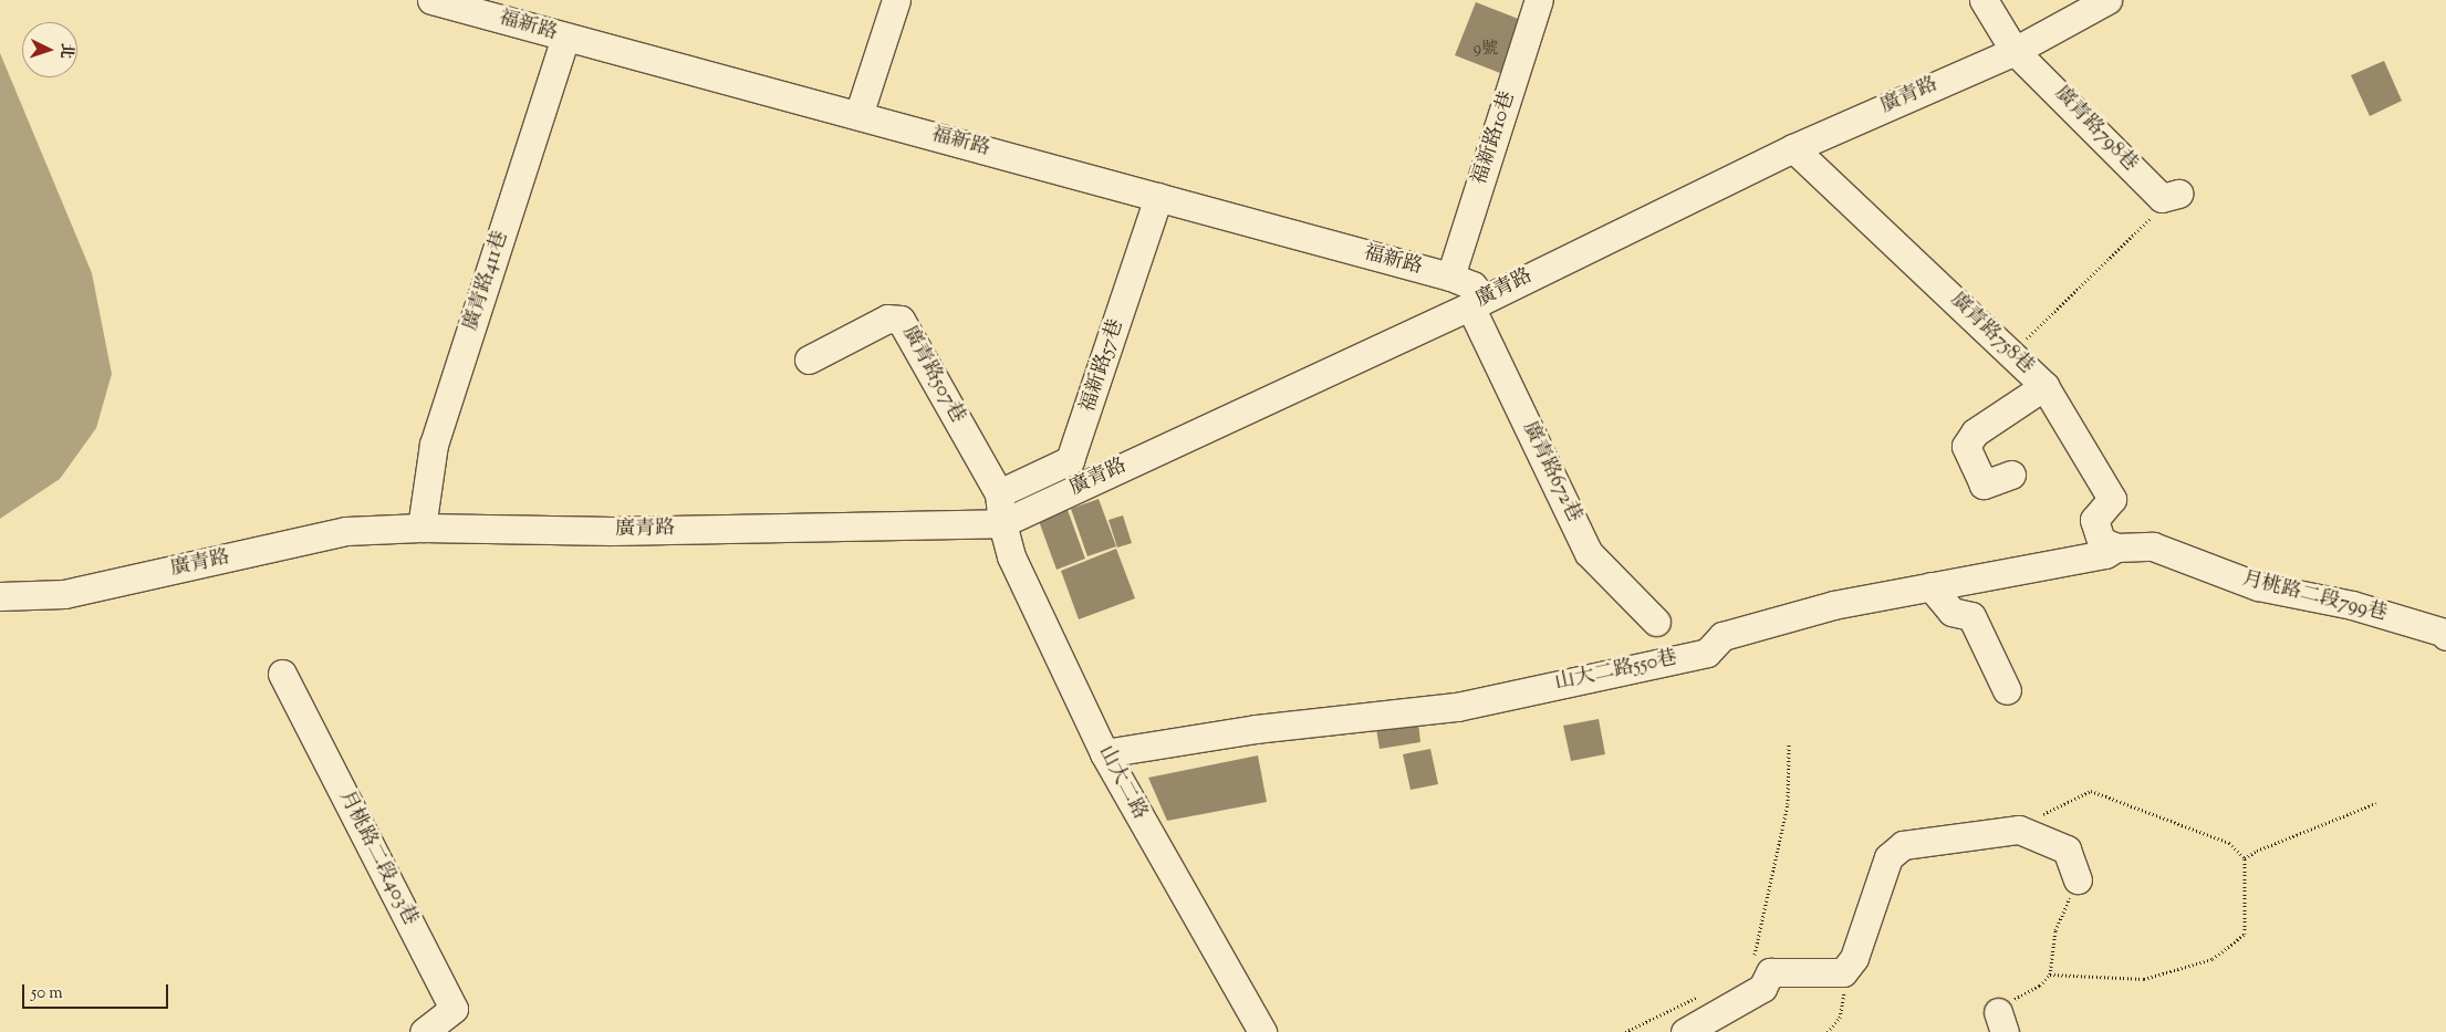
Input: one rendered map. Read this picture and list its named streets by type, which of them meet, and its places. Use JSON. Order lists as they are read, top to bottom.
{
  "streets": {
    "street": [
      "福新路",
      "廣青路",
      "廣青路798巷",
      "福新路10巷",
      "廣青路411巷",
      "廣青路758巷",
      "福新路57巷",
      "廣青路507巷",
      "廣青路672巷",
      "月桃路二段799巷",
      "山大二路550巷",
      "山大二路",
      "月桃路二段403巷"
    ]
  },
  "crossings": [
    ["福新路", "廣青路"],
    ["福新路", "福新路10巷"],
    ["福新路", "廣青路411巷"],
    ["福新路", "福新路57巷"],
    ["福新路", "廣青路672巷"],
    ["廣青路", "廣青路798巷"],
    ["廣青路", "廣青路411巷"],
    ["廣青路", "廣青路758巷"],
    ["廣青路", "廣青路507巷"],
    ["廣青路", "廣青路672巷"],
    ["廣青路", "山大二路"],
    ["廣青路758巷", "月桃路二段799巷"],
    ["廣青路758巷", "山大二路550巷"],
    ["福新路57巷", "廣青路507巷"],
    ["廣青路507巷", "山大二路"],
    ["月桃路二段799巷", "山大二路550巷"],
    ["山大二路550巷", "山大二路"]
  ],
  "house_numbers": ["9號"],
  "scale_bar": "50 m",
  "north": "right"
}
